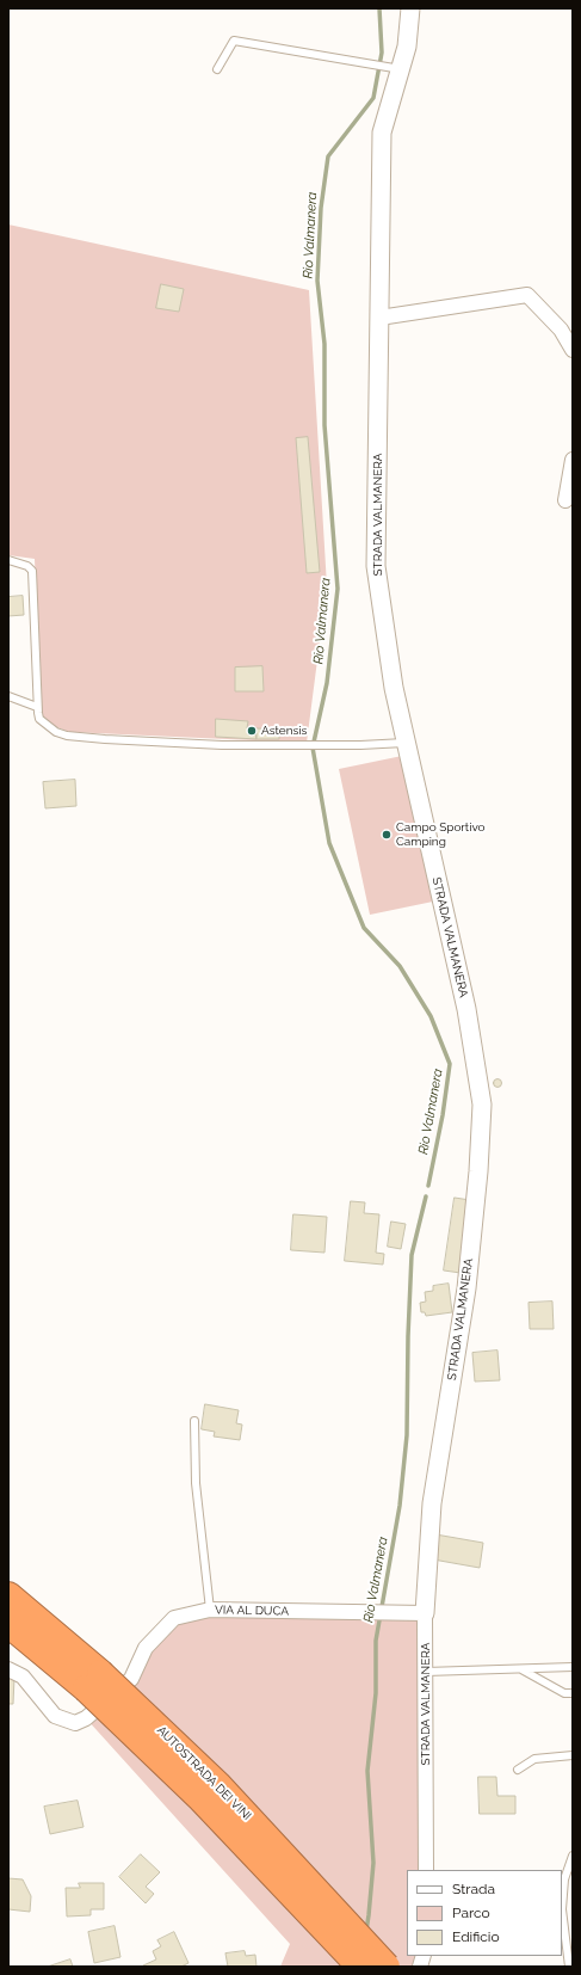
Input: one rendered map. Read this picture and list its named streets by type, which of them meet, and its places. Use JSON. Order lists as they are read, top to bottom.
{
  "streets": {
    "highway": ["AUTOSTRADA DEI VINI"],
    "street": ["STRADA VALMANERA", "VIA AL DUCA"]
  },
  "crossings": [
    ["STRADA VALMANERA", "VIA AL DUCA"]
  ],
  "water": ["Rio Valmanera"],
  "places": ["Astensis", "Campo Sportivo Camping"],
  "legend": ["Strada", "Parco", "Edificio"]
}
